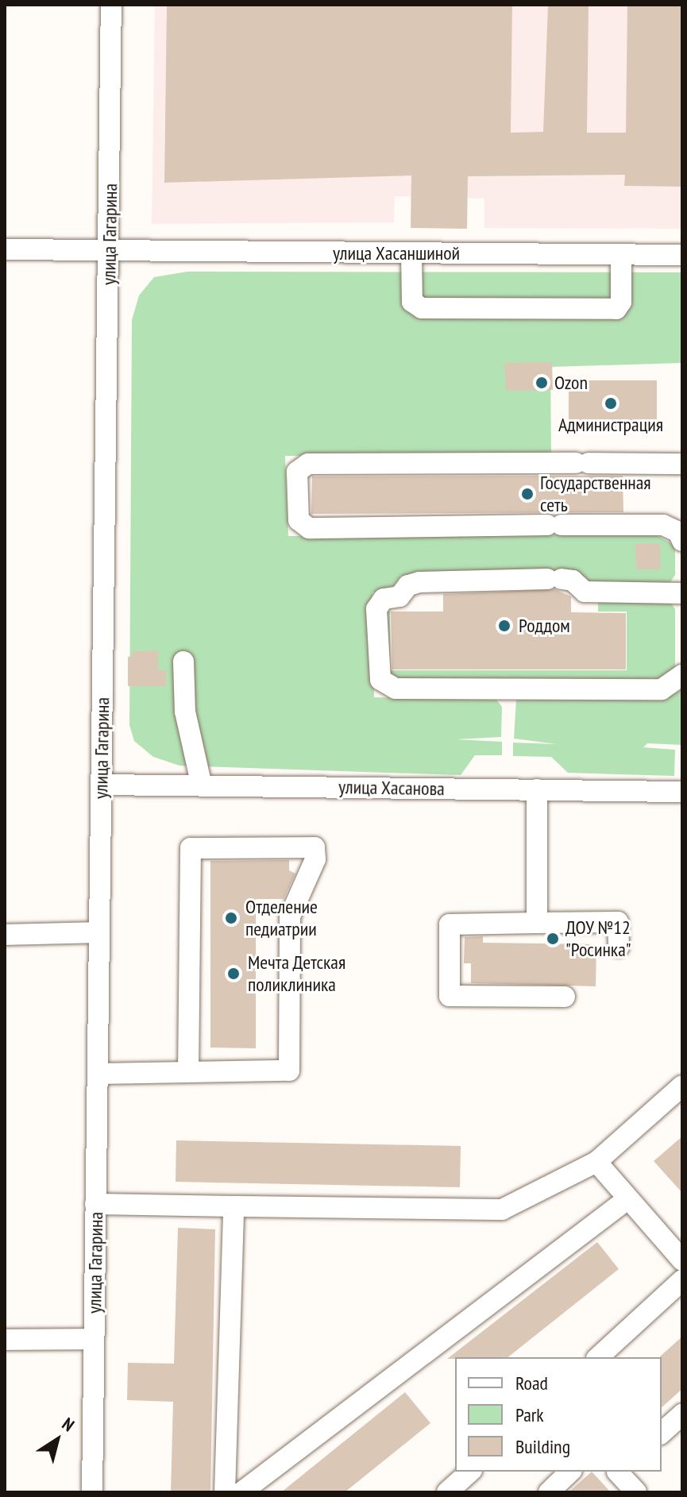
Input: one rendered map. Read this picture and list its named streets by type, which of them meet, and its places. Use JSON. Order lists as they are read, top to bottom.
{
  "streets": {
    "street": ["улица Гагарина", "улица Хасаншиной", "улица Хасанова"]
  },
  "crossings": [
    ["улица Гагарина", "улица Хасаншиной"],
    ["улица Гагарина", "улица Хасанова"]
  ],
  "places": [
    "Ozon",
    "Администрация",
    "Государственная сеть",
    "Роддом",
    "Отделение педиатрии",
    "ДОУ №12 \"Росинка\"",
    "Мечта Детская поликлиника"
  ],
  "legend": ["Road", "Park", "Building"],
  "north": "top right"
}
